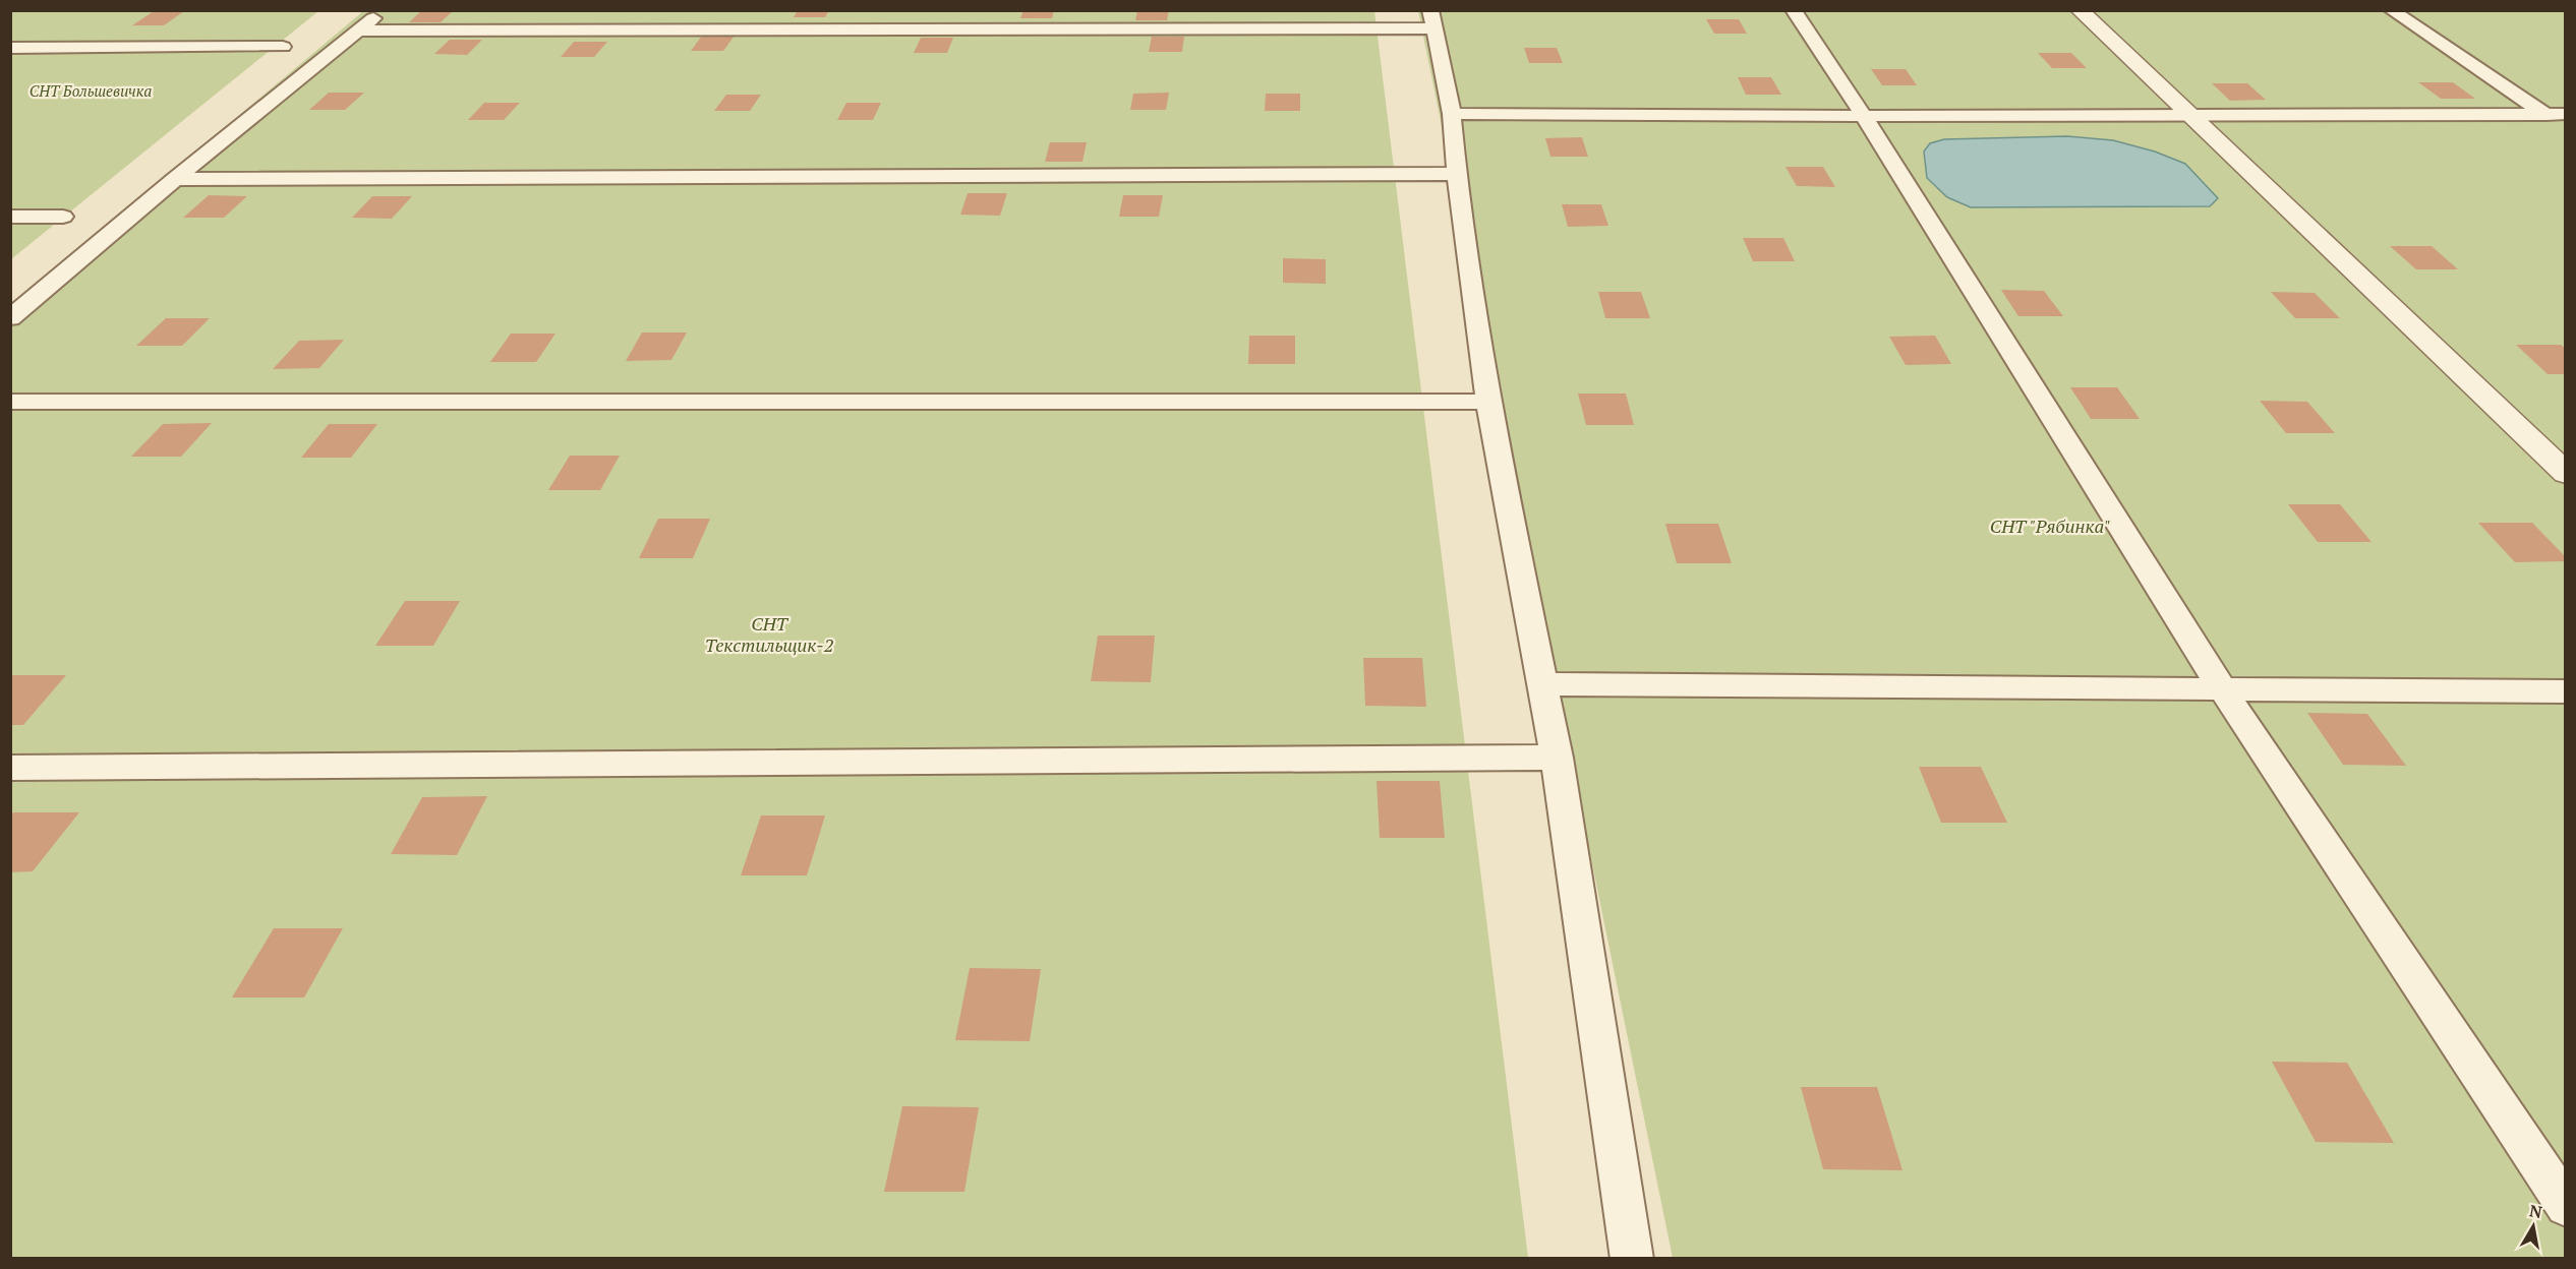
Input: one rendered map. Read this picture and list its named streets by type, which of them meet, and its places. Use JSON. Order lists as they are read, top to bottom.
{
  "parks": ["СНТ Большевичка", "СНТ \"Рябинка\"", "СНТ Текстильщик-2"],
  "north": "top"
}
